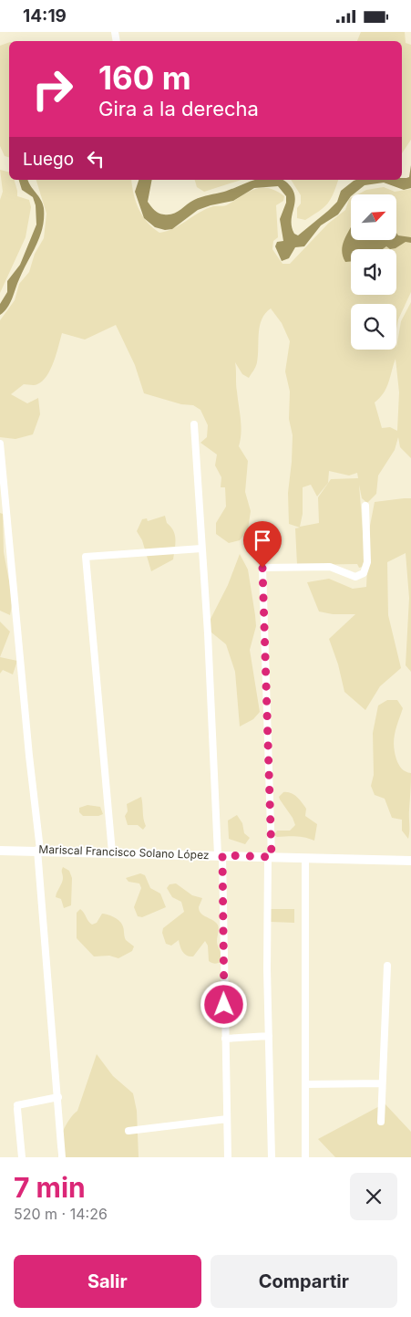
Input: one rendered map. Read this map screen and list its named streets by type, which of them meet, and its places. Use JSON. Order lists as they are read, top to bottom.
{
  "streets": {
    "main road": ["Mariscal Francisco Solano López"]
  },
  "north": "top right",
  "page": {
    "status": "14:19",
    "turn": ["160 m", "Gira a la derecha"],
    "then": "Luego",
    "heading": ["7 min", "520 m · 14:26"],
    "buttons": ["Salir", "Compartir"]
  }
}
